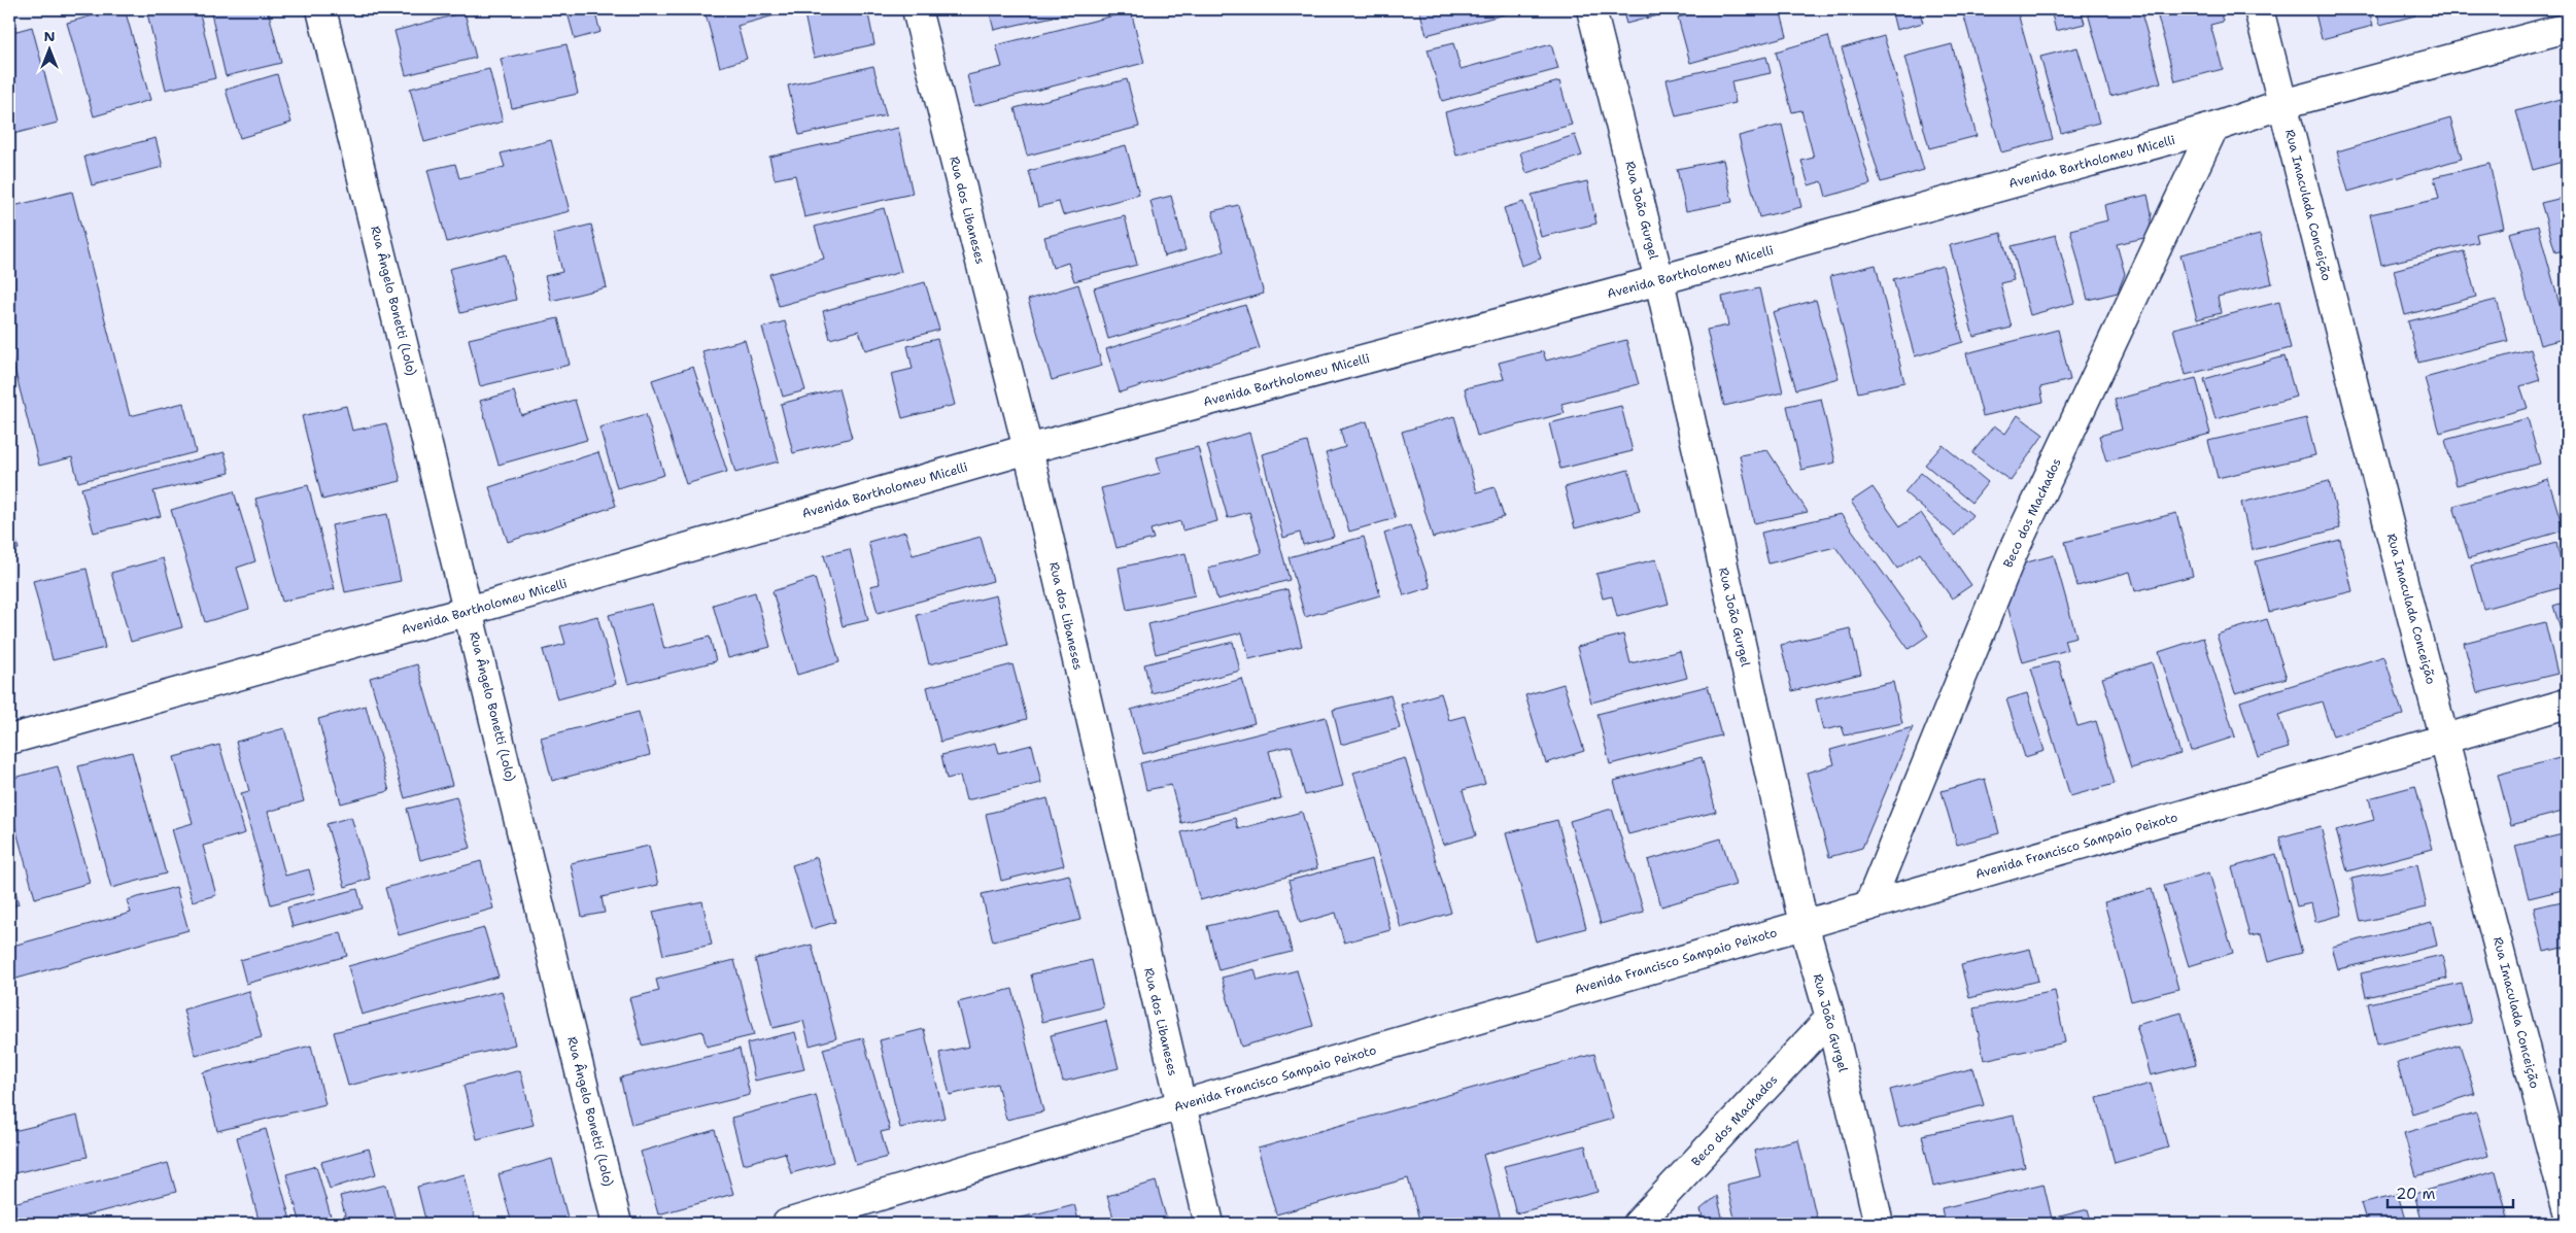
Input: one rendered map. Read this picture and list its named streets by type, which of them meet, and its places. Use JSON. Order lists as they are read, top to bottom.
{
  "streets": {
    "street": [
      "Avenida Bartholomeu Micelli",
      "Rua Imaculada Conceição",
      "Rua dos Libaneses",
      "Rua João Gurgel",
      "Rua Ângelo Bonetti (Lolo)",
      "Beco dos Machados",
      "Avenida Francisco Sampaio Peixoto"
    ]
  },
  "crossings": [
    ["Avenida Bartholomeu Micelli", "Rua Imaculada Conceição"],
    ["Avenida Bartholomeu Micelli", "Rua dos Libaneses"],
    ["Avenida Bartholomeu Micelli", "Rua João Gurgel"],
    ["Avenida Bartholomeu Micelli", "Rua Ângelo Bonetti (Lolo)"],
    ["Avenida Bartholomeu Micelli", "Beco dos Machados"],
    ["Rua Imaculada Conceição", "Avenida Francisco Sampaio Peixoto"],
    ["Rua dos Libaneses", "Avenida Francisco Sampaio Peixoto"],
    ["Rua João Gurgel", "Beco dos Machados"],
    ["Rua João Gurgel", "Avenida Francisco Sampaio Peixoto"],
    ["Beco dos Machados", "Avenida Francisco Sampaio Peixoto"]
  ],
  "scale_bar": "20 m",
  "north": "top"
}
